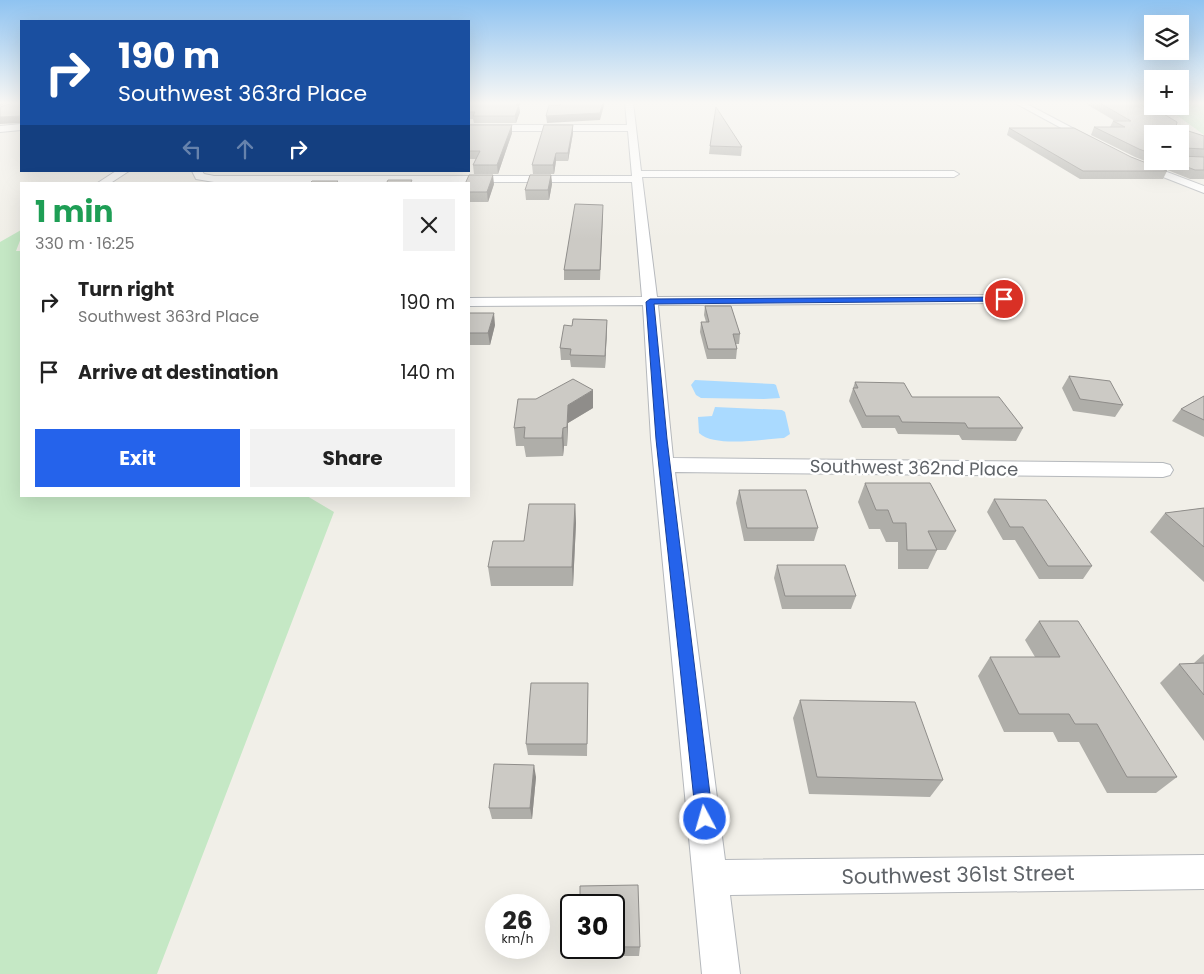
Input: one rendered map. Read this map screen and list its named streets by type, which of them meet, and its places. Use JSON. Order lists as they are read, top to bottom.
{
  "streets": {
    "street": ["Southwest 362nd Place", "Southwest 361st Street"]
  },
  "page": {
    "map_buttons": ["+", "−"],
    "turn": ["190 m", "Southwest 363rd Place"],
    "heading": ["1 min", "330 m · 16:25"],
    "list": [
      {
        "name": "Turn right",
        "note": "Southwest 363rd Place",
        "value": "190 m"
      },
      {
        "name": "Arrive at destination",
        "value": "140 m"
      }
    ],
    "buttons": ["Exit", "Share"],
    "speed": "26 km/h",
    "limit": "30"
  }
}
